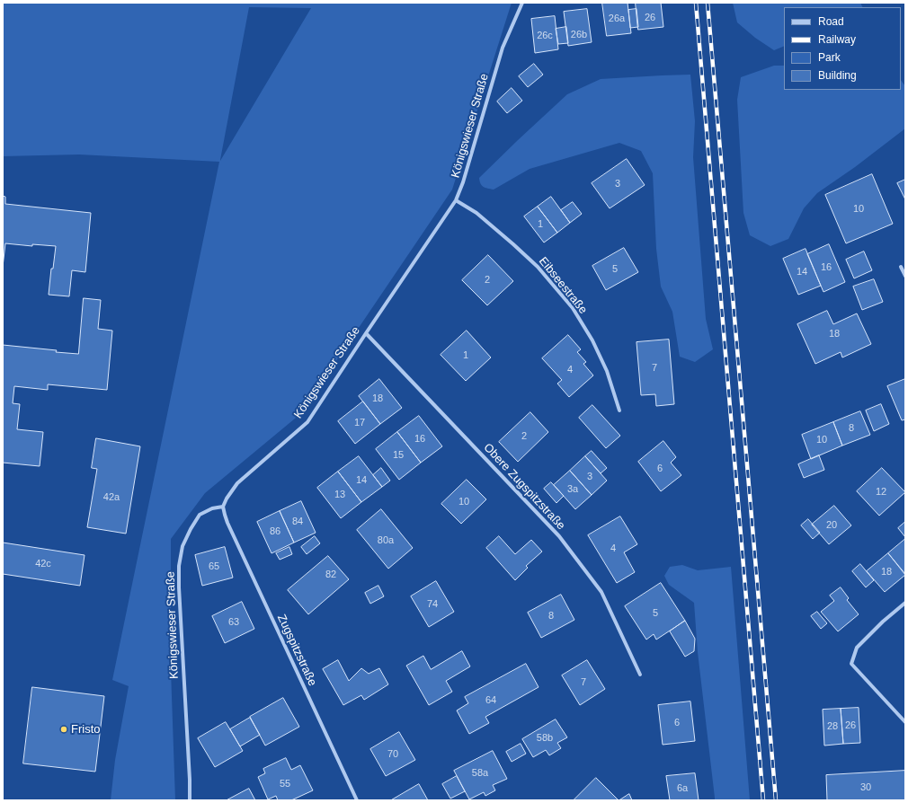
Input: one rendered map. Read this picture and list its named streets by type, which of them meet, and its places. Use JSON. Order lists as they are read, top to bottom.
{
  "streets": {
    "street": [
      "Königswieser Straße",
      "Eibseestraße",
      "Obere Zugspitzstraße",
      "Zugspitzstraße"
    ]
  },
  "crossings": [
    ["Königswieser Straße", "Eibseestraße"],
    ["Königswieser Straße", "Obere Zugspitzstraße"],
    ["Königswieser Straße", "Zugspitzstraße"]
  ],
  "places": ["Fristo"],
  "house_numbers": [
    "26",
    "26a",
    "26b",
    "26c",
    "3",
    "10",
    "1",
    "16",
    "5",
    "14",
    "2",
    "18",
    "1",
    "7",
    "4",
    "18",
    "17",
    "8",
    "2",
    "16",
    "10",
    "15",
    "6",
    "3",
    "14",
    "3a",
    "12",
    "13",
    "42a",
    "10",
    "84",
    "20",
    "86",
    "80a",
    "4",
    "42c",
    "65",
    "18",
    "82",
    "74",
    "5",
    "8",
    "63",
    "7",
    "64",
    "6",
    "26",
    "28",
    "58b",
    "70",
    "58a",
    "55",
    "30",
    "6a"
  ],
  "legend": [
    "Road",
    "Railway",
    "Park",
    "Building"
  ]
}
